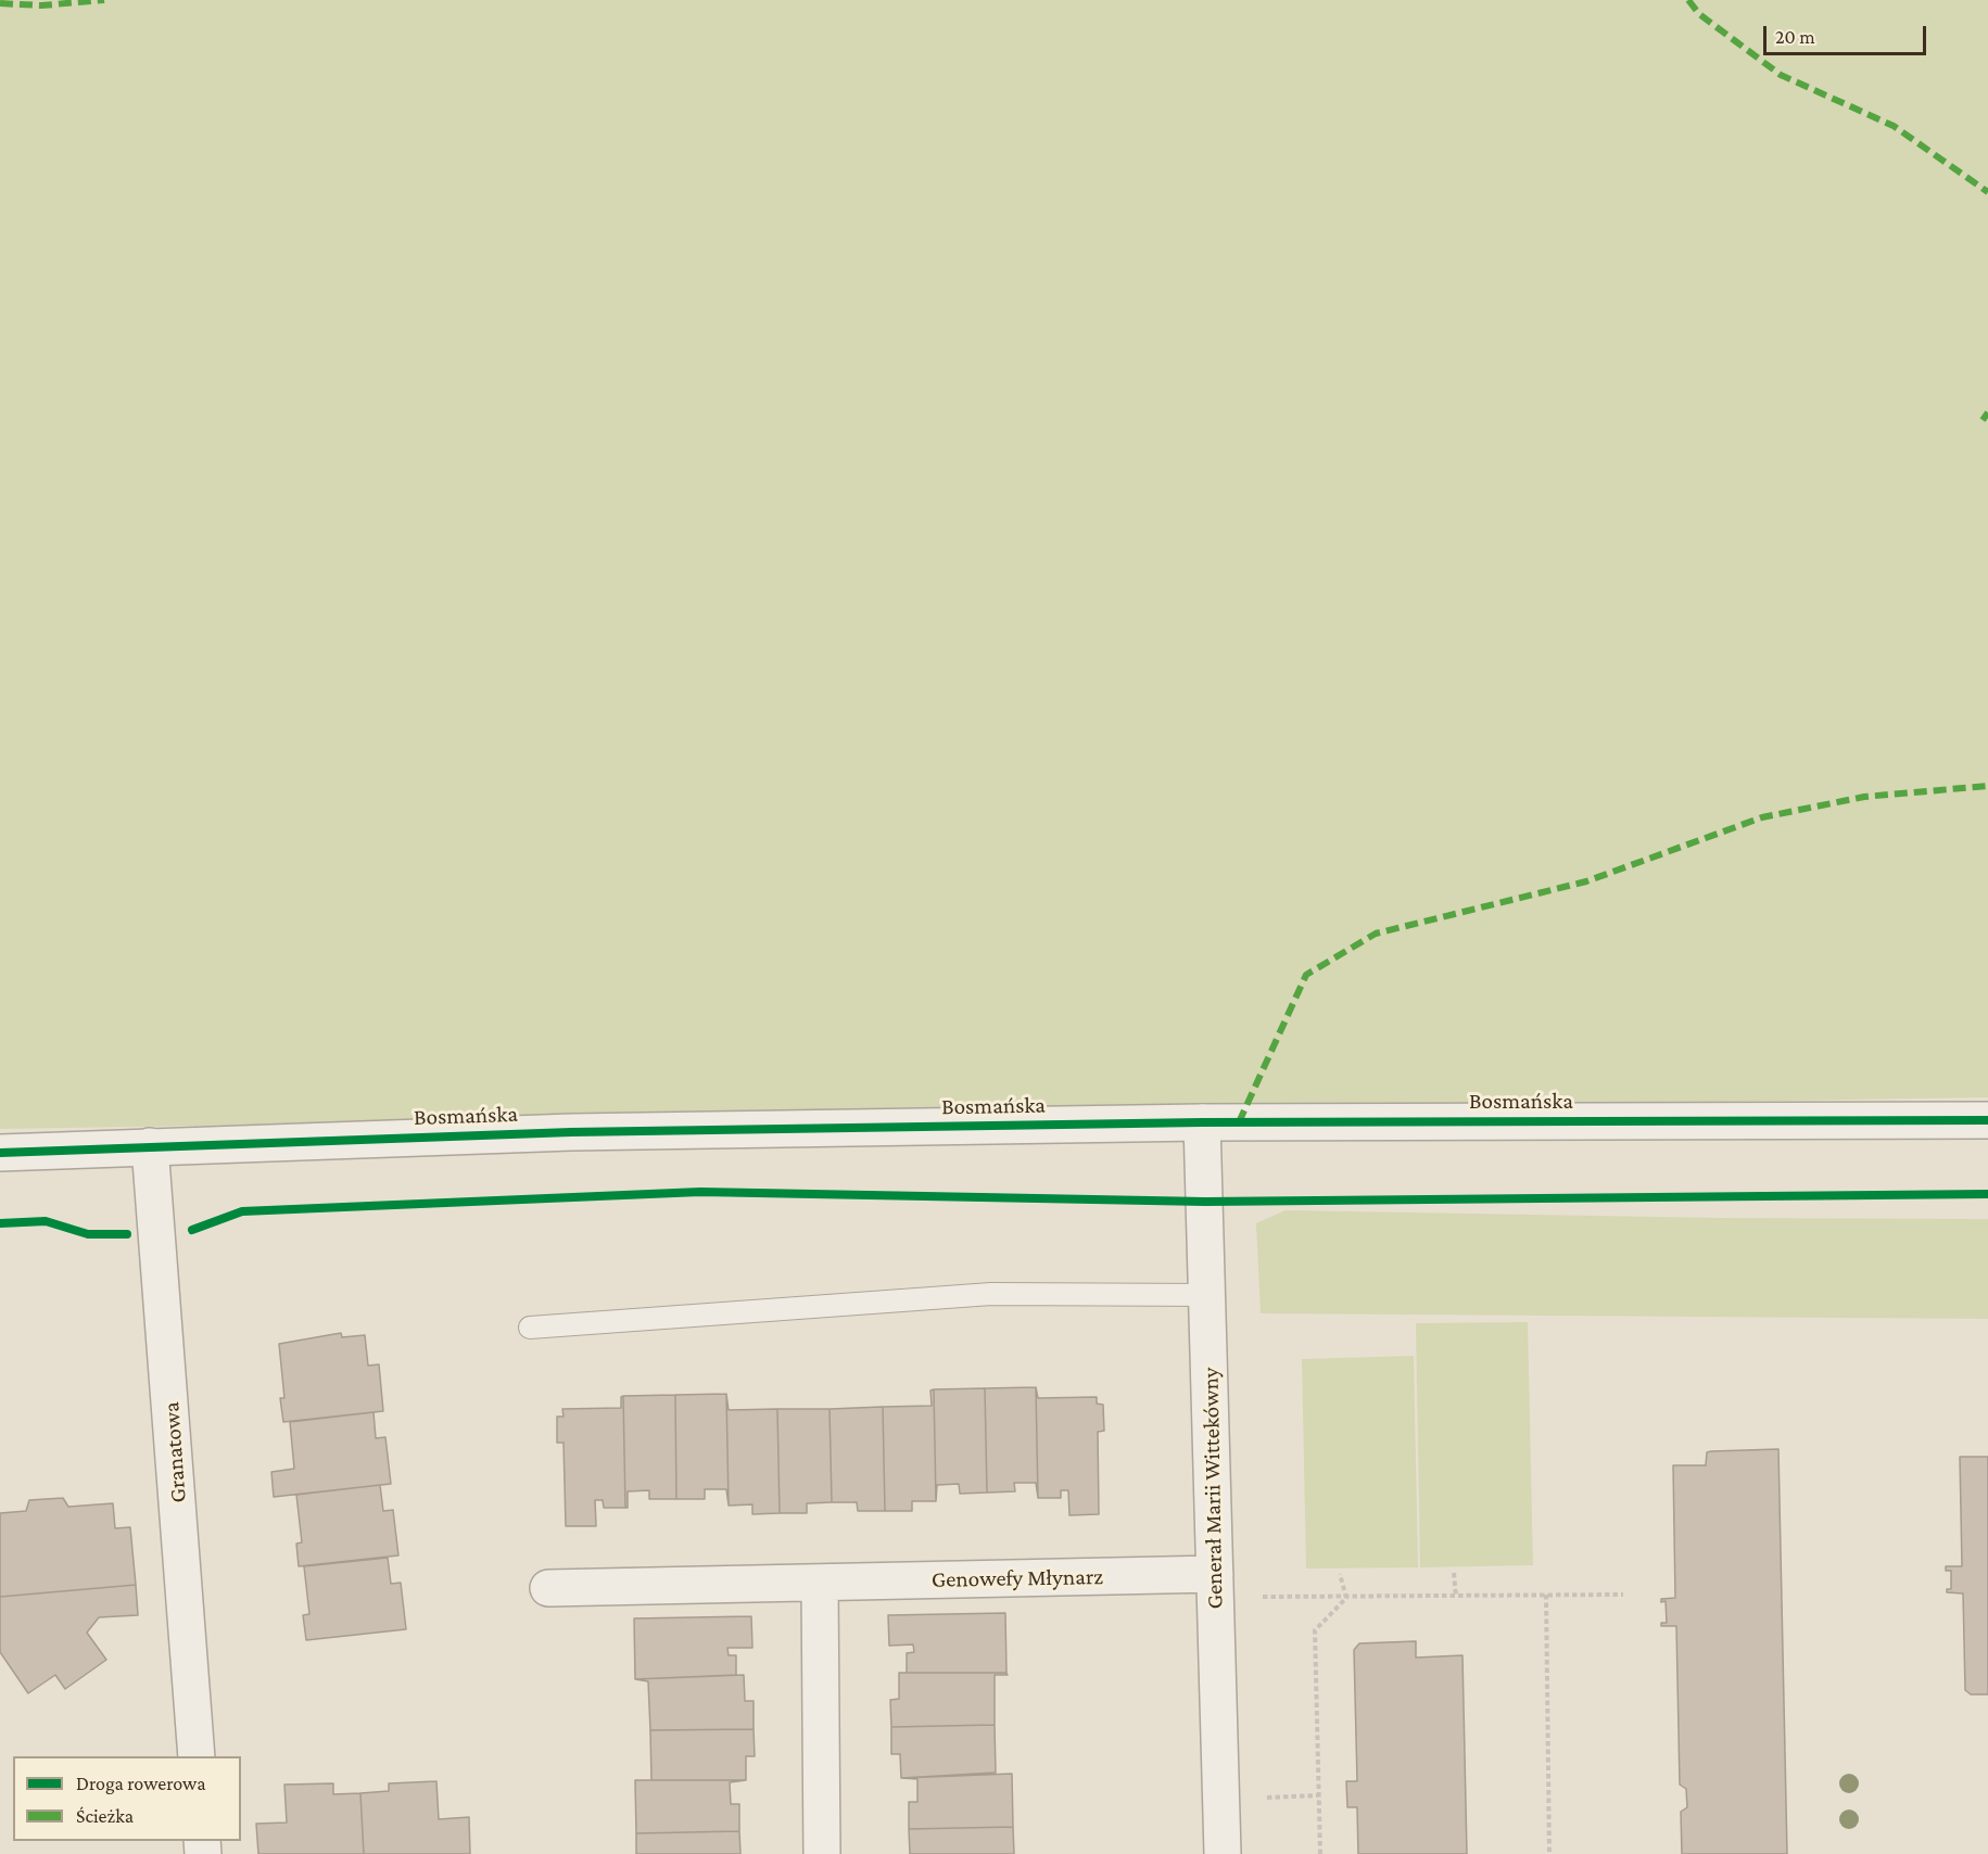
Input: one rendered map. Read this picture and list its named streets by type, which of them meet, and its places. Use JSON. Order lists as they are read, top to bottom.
{
  "streets": {
    "street": [
      "Bosmańska",
      "Granatowa",
      "Generał Marii Wittekówny",
      "Genowefy Młynarz"
    ]
  },
  "crossings": [
    ["Bosmańska", "Granatowa"],
    ["Bosmańska", "Generał Marii Wittekówny"],
    ["Generał Marii Wittekówny", "Genowefy Młynarz"]
  ],
  "legend": ["Droga rowerowa", "Ścieżka"],
  "scale_bar": "20 m"
}
